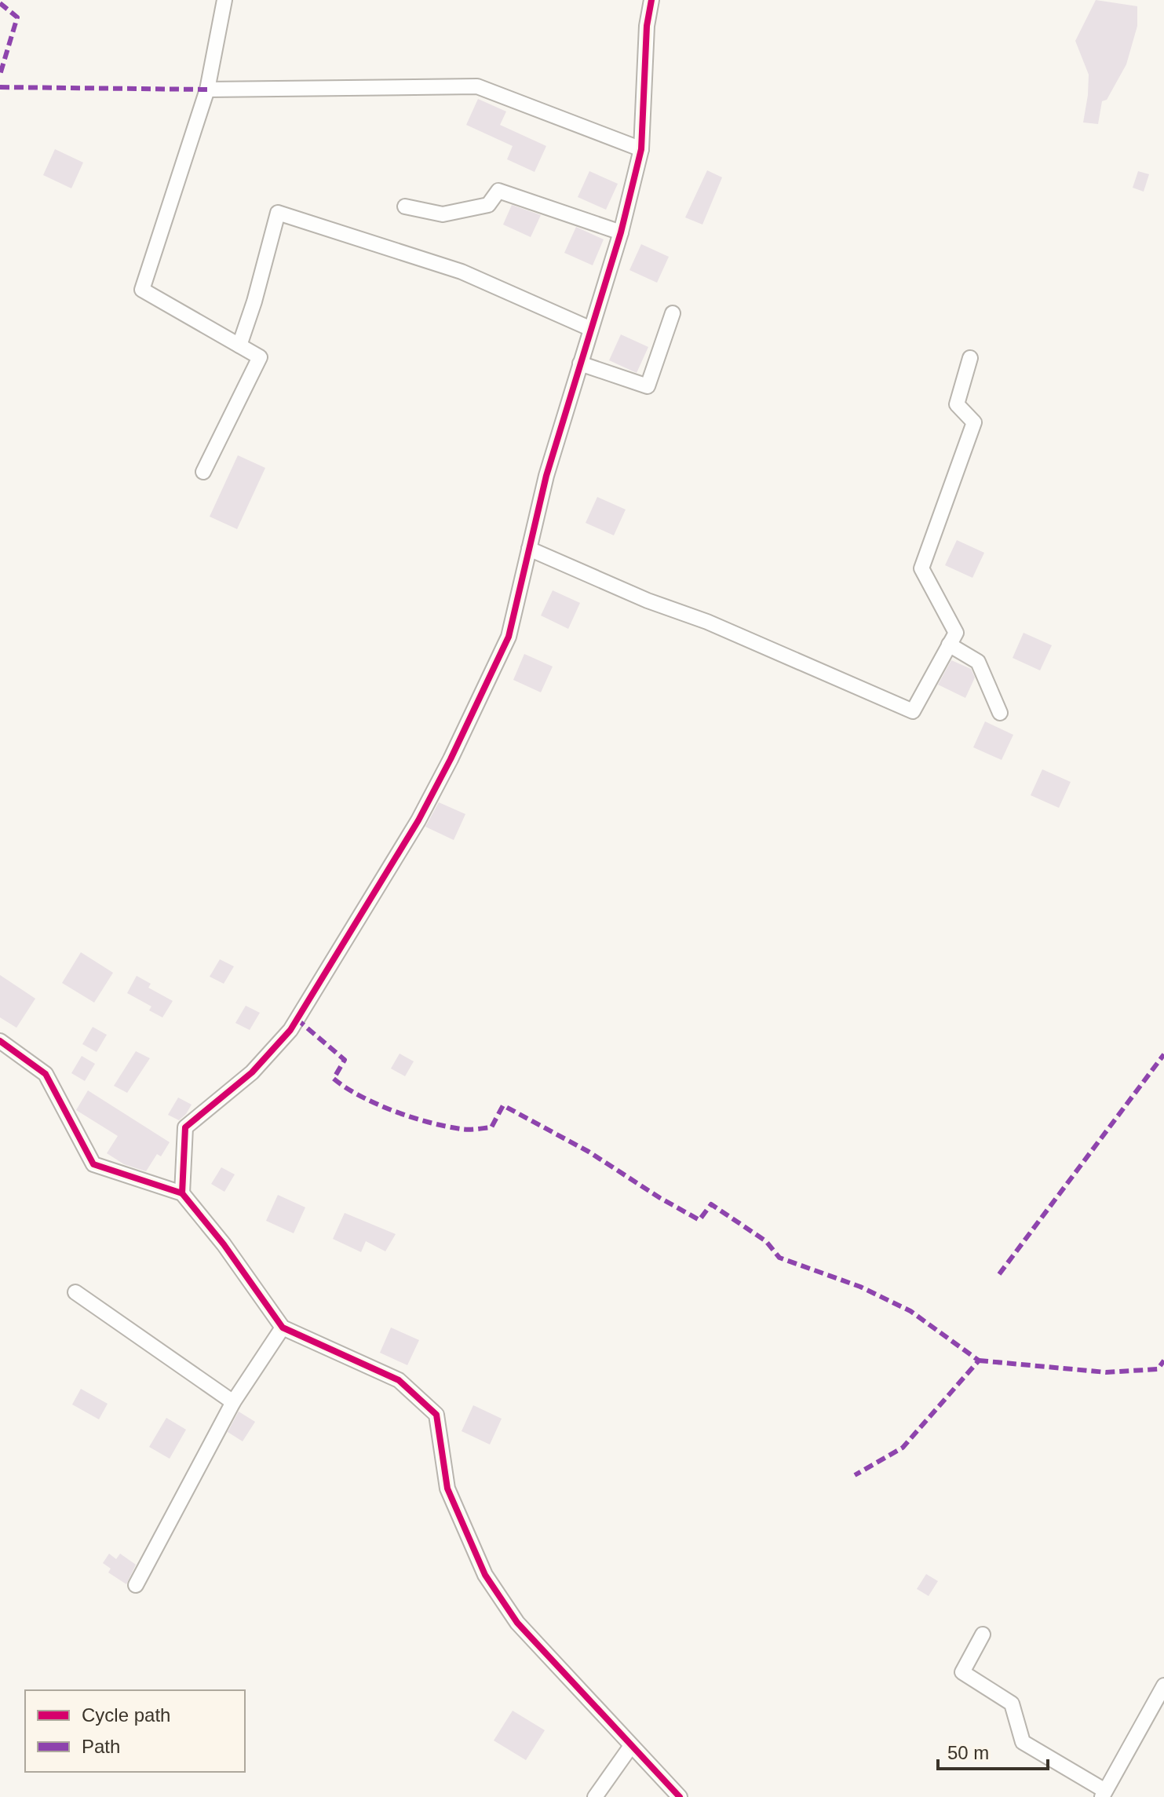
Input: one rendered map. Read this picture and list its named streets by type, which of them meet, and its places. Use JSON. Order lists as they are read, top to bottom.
{
  "legend": ["Cycle path", "Path"],
  "scale_bar": "50 m"
}
